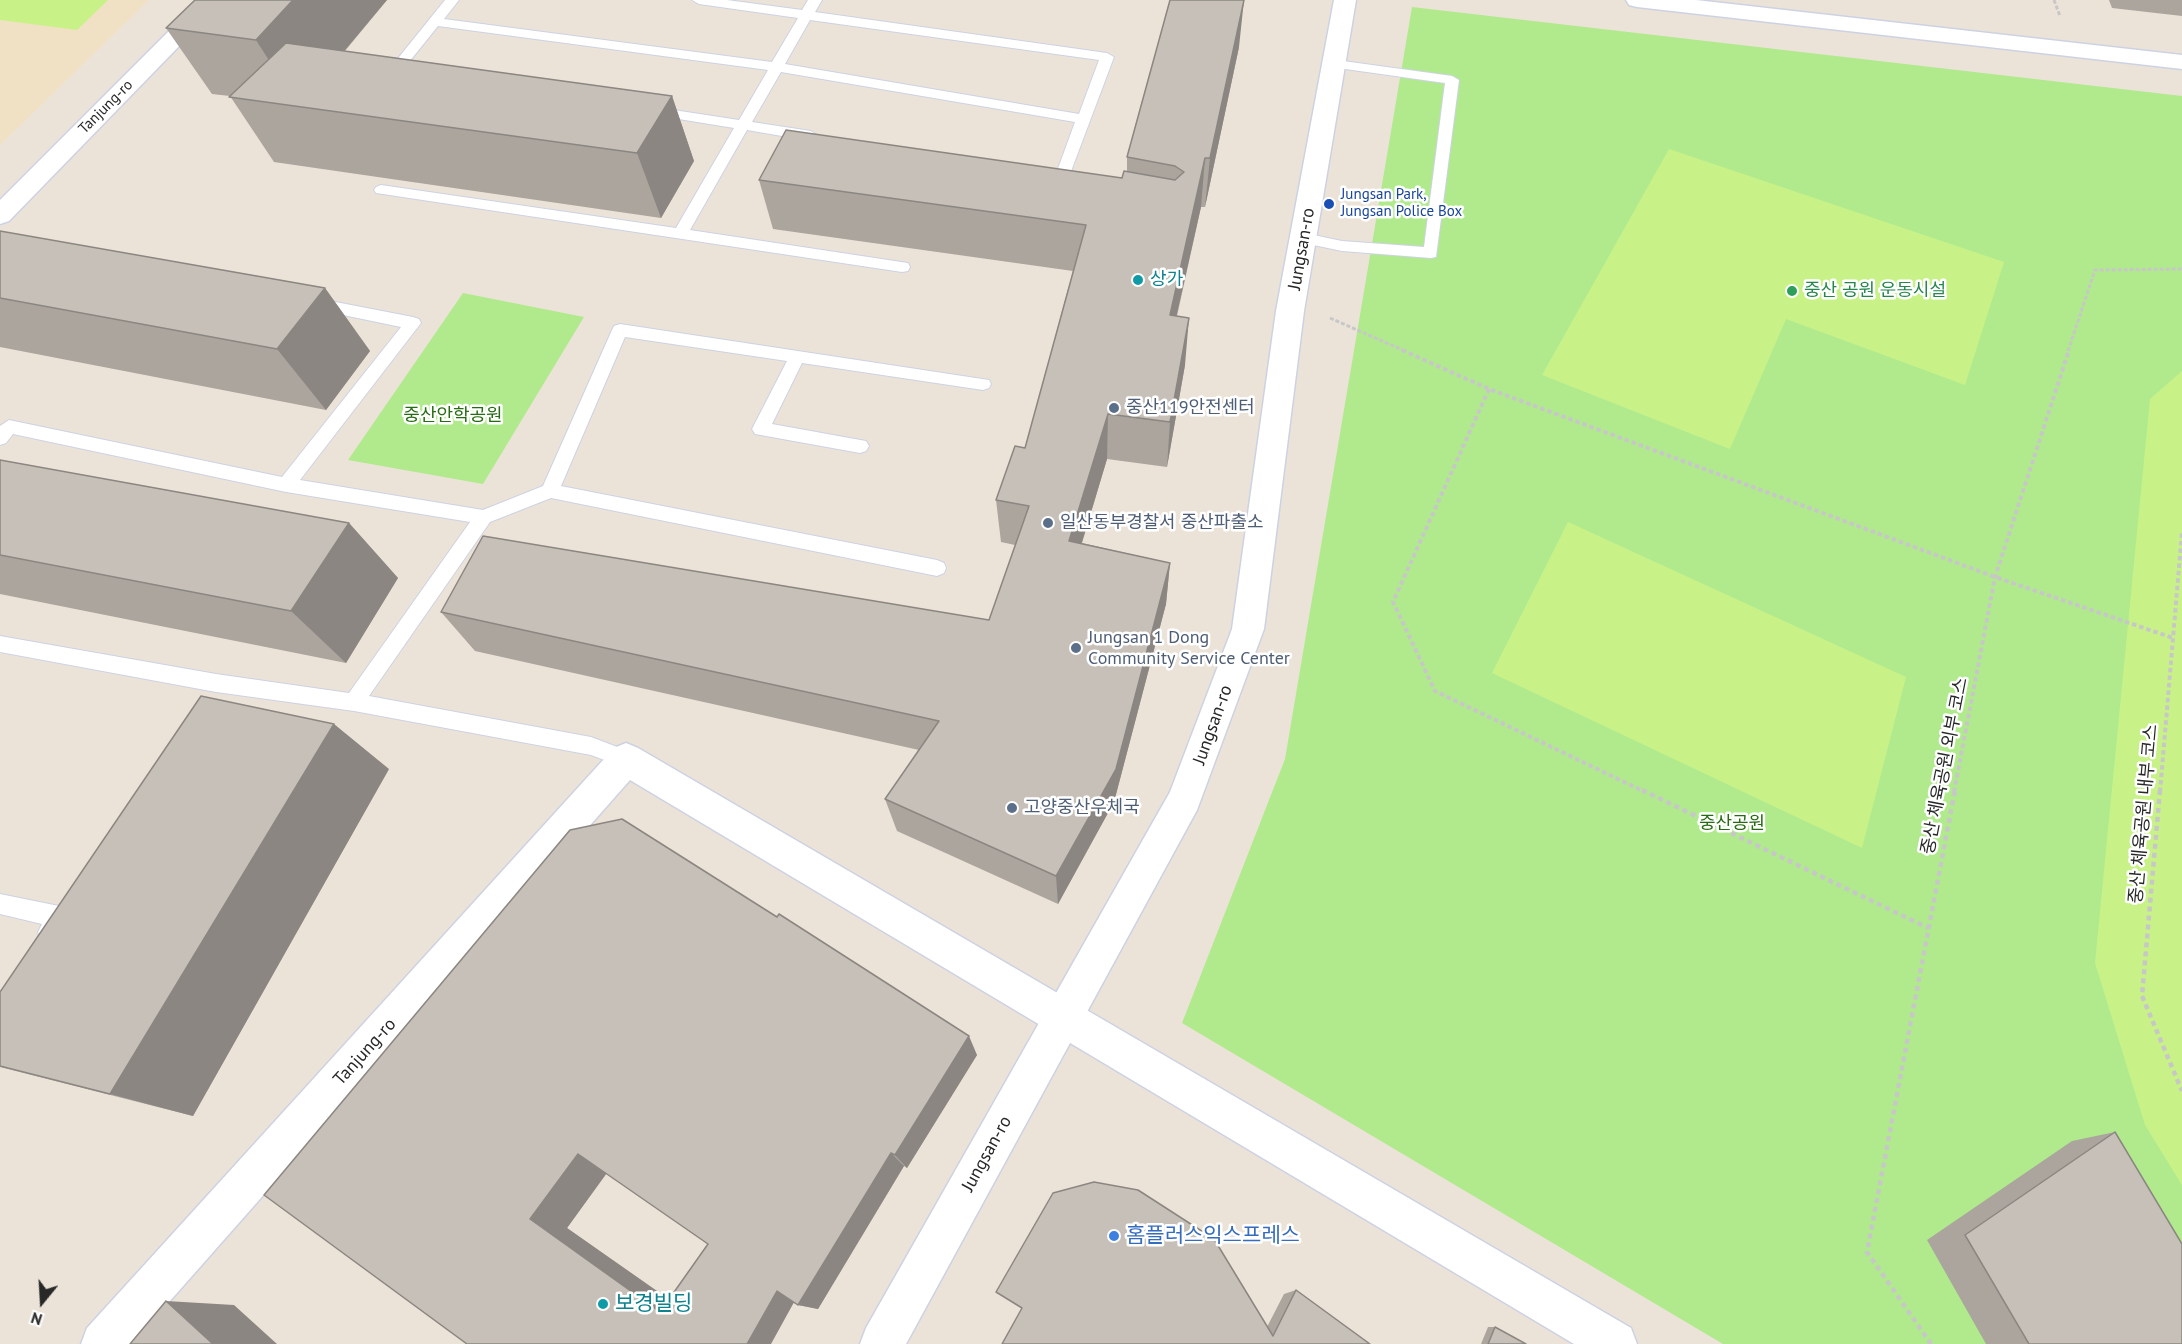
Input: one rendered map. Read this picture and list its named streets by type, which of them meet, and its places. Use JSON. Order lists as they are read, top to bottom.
{
  "streets": {
    "main road": ["Tanjung-ro", "Jungsan-ro"],
    "path": ["중산 체육공원 외부 코스", "중산 체육공원 내부 코스"]
  },
  "parks": ["중산안학공원", "중산공원"],
  "places": [
    "Jungsan Park, Jungsan Police Box",
    "상가",
    "중산 공원 운동시설",
    "중산119안전센터",
    "일산동부경찰서 중산파출소",
    "Jungsan 1 Dong Community Service Center",
    "고양중산우체국",
    "홈플러스익스프레스",
    "보경빌딩"
  ],
  "north": "bottom"
}
